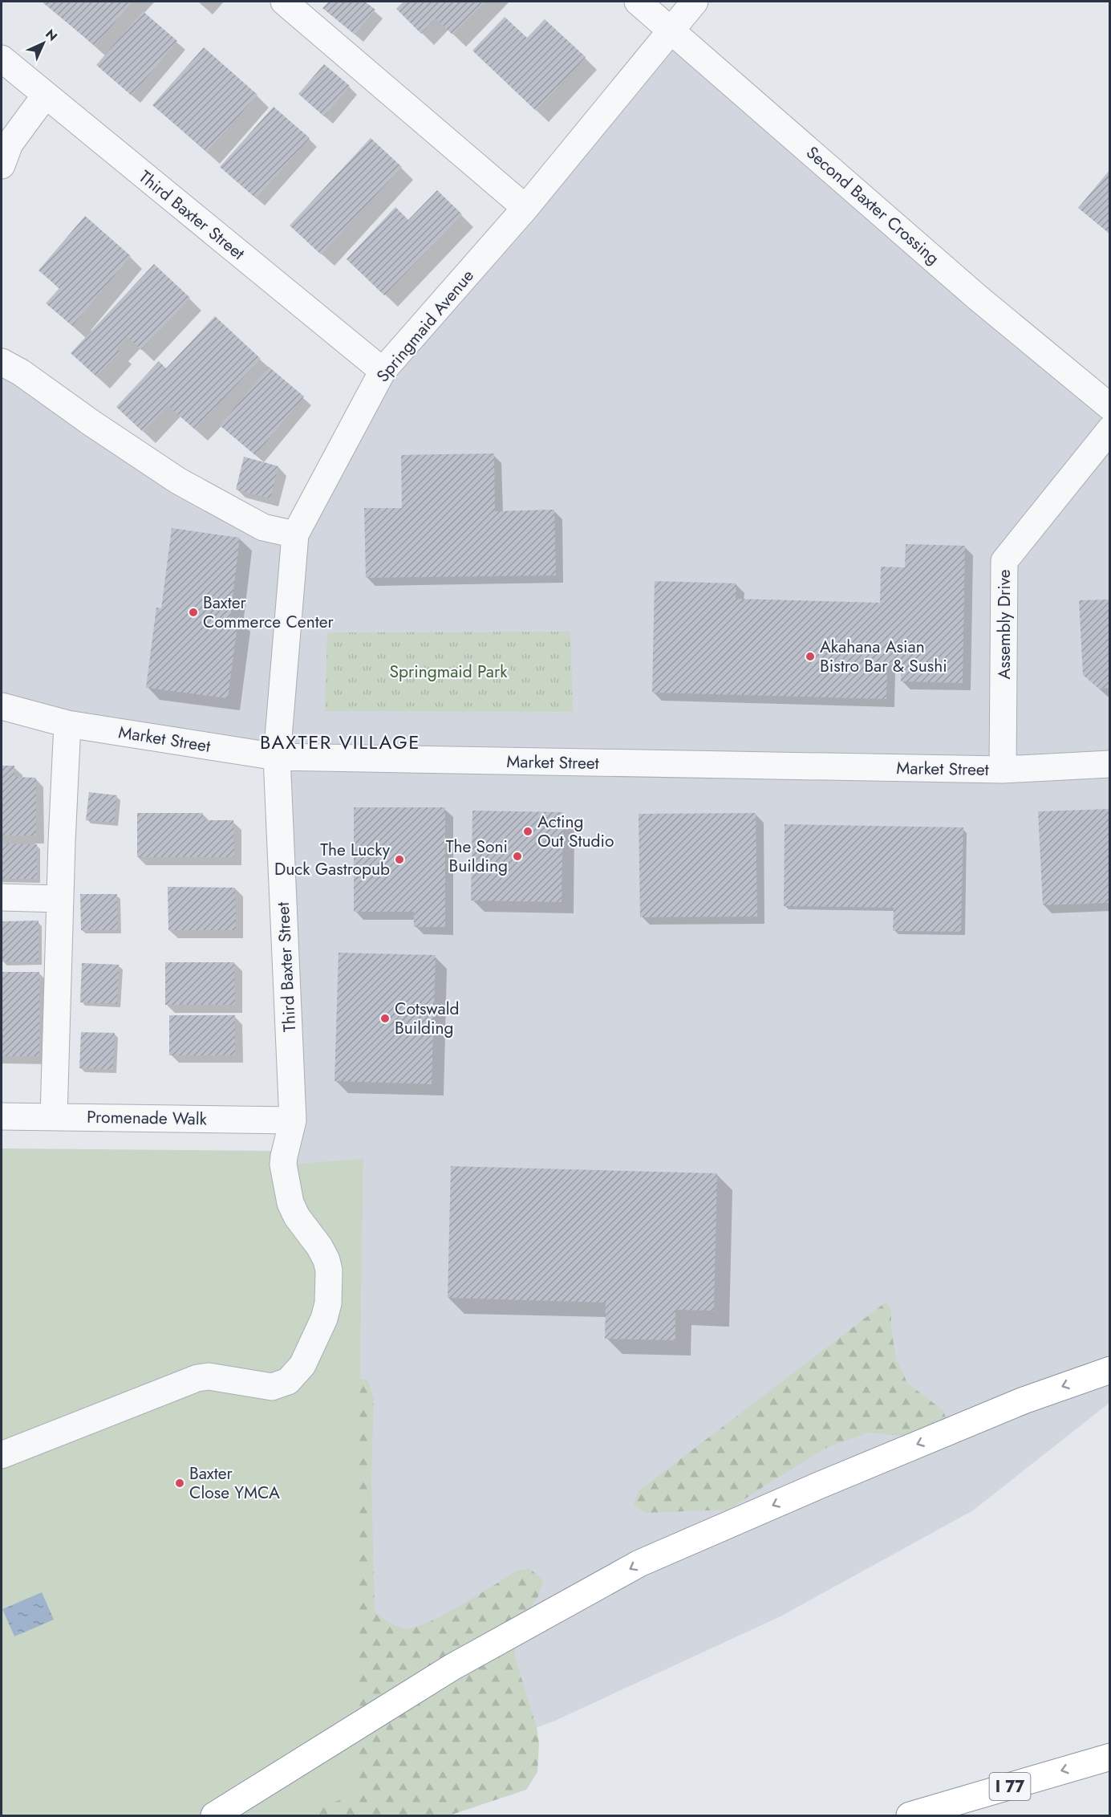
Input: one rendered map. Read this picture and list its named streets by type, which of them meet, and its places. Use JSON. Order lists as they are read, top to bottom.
{
  "streets": {
    "highway": ["I 77"],
    "street": [
      "Second Baxter Crossing",
      "Third Baxter Street",
      "Springmaid Avenue",
      "Assembly Drive",
      "Market Street",
      "Promenade Walk"
    ]
  },
  "crossings": [
    ["Second Baxter Crossing", "Springmaid Avenue"],
    ["Third Baxter Street", "Springmaid Avenue"],
    ["Third Baxter Street", "Market Street"],
    ["Third Baxter Street", "Promenade Walk"],
    ["Springmaid Avenue", "Market Street"],
    ["Assembly Drive", "Market Street"]
  ],
  "districts": ["BAXTER VILLAGE"],
  "parks": ["Springmaid Park"],
  "places": [
    "Baxter Commerce Center",
    "Akahana Asian Bistro Bar & Sushi",
    "Acting Out Studio",
    "The Soni Building",
    "The Lucky Duck Gastropub",
    "Cotswald Building",
    "Baxter Close YMCA"
  ],
  "north": "top right"
}
